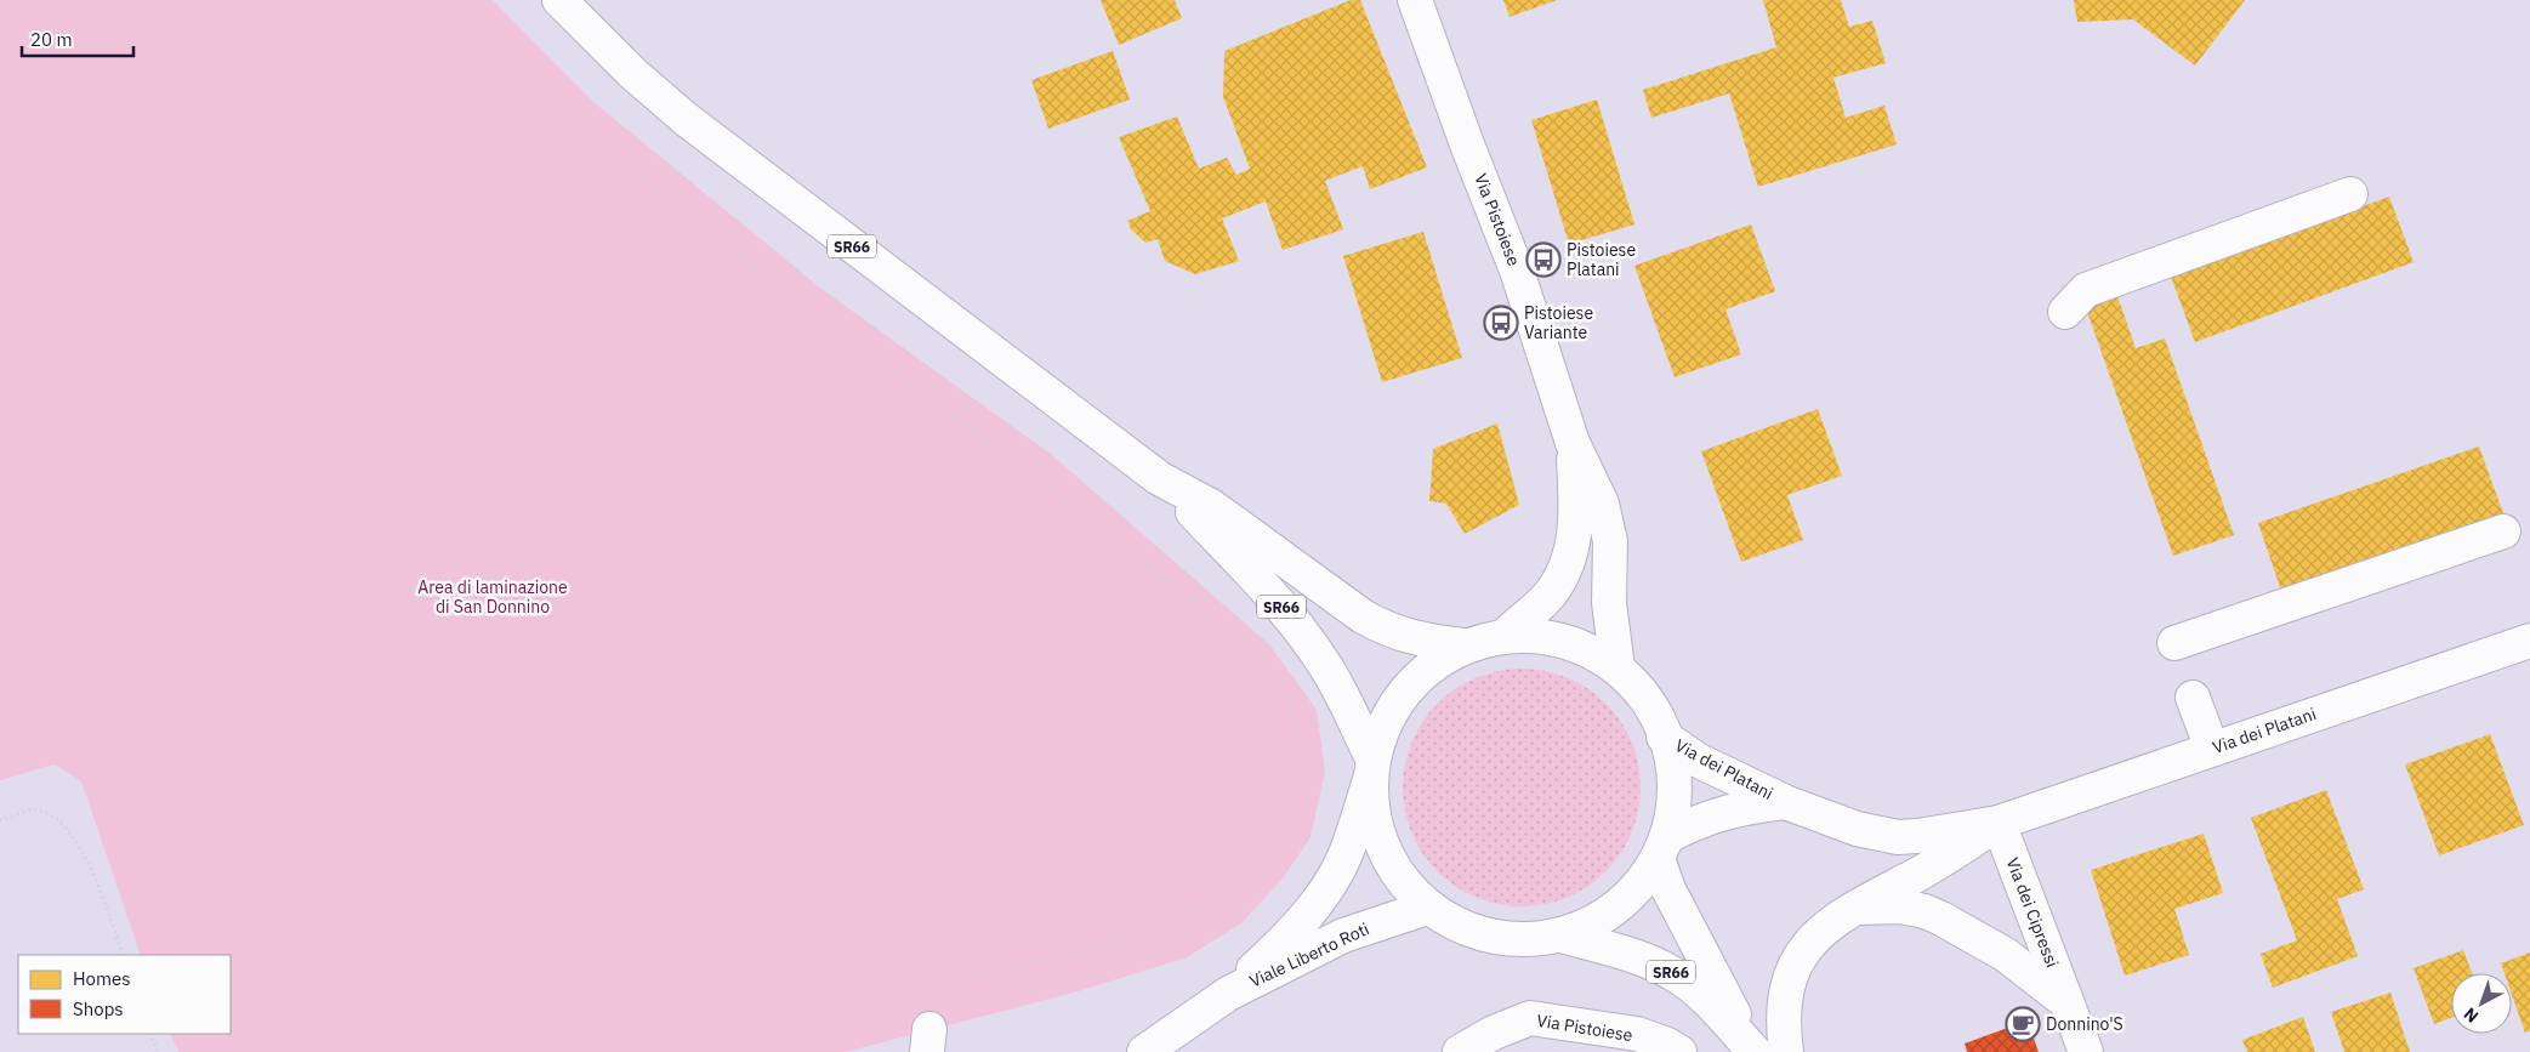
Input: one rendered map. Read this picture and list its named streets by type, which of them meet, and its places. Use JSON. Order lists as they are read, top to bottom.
{
  "streets": {
    "street": [
      "Via Pistoiese",
      "SR66",
      "Via dei Platani",
      "Via dei Cipressi",
      "Viale Liberto Roti"
    ]
  },
  "crossings": [
    ["Via Pistoiese", "SR66"],
    ["Via Pistoiese", "Via dei Platani"],
    ["Via Pistoiese", "Viale Liberto Roti"],
    ["SR66", "Viale Liberto Roti"],
    ["Via dei Platani", "Via dei Cipressi"]
  ],
  "parks": ["Area di laminazione di San Donnino"],
  "places": {
    "bus stop": ["Pistoiese Platani", "Pistoiese Variante"],
    "cafe": ["Donnino'S"]
  },
  "legend": ["Homes", "Shops"],
  "scale_bar": "20 m",
  "north": "bottom left"
}
